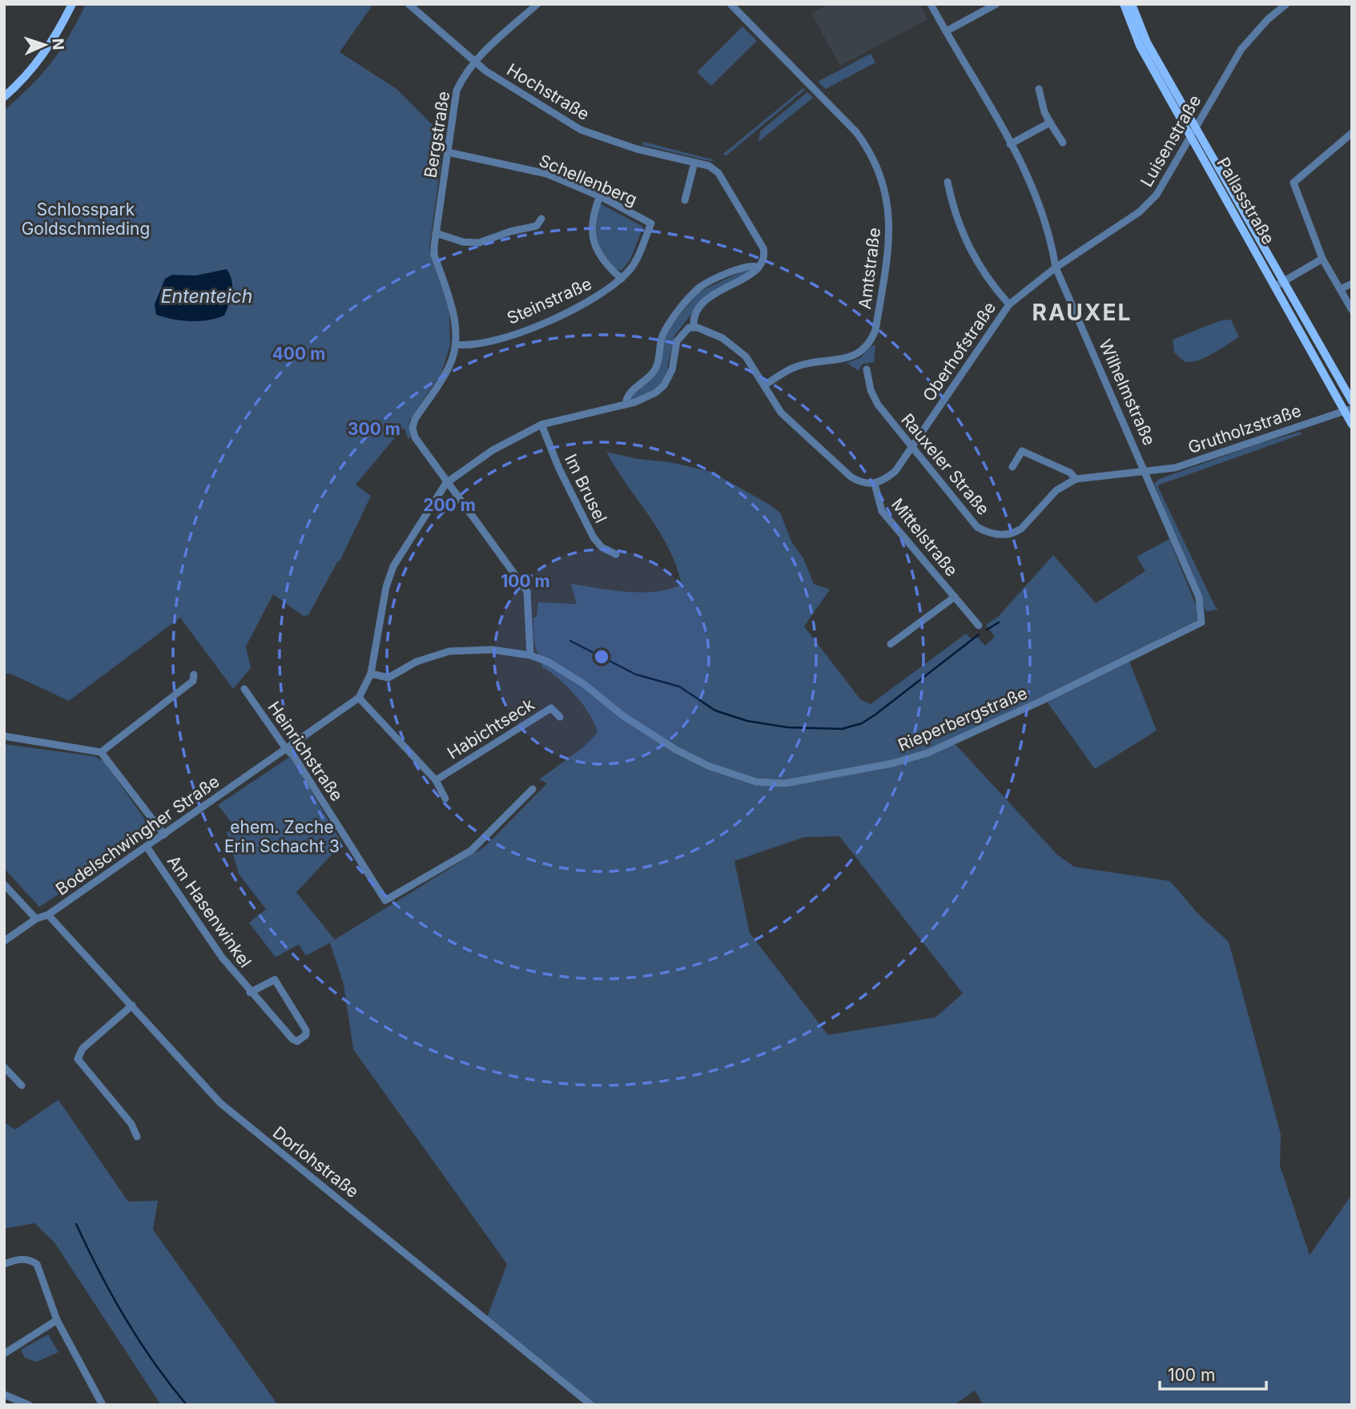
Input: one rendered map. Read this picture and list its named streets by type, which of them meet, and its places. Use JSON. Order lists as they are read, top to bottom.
{
  "streets": {
    "main road": ["Pallasstraße"],
    "street": [
      "Hochstraße",
      "Bergstraße",
      "Luisenstraße",
      "Schellenberg",
      "Amtstraße",
      "Steinstraße",
      "Oberhofstraße",
      "Wilhelmstraße",
      "Grutholzstraße",
      "Rauxeler Straße",
      "Im Brusel",
      "Mittelstraße",
      "Rieperbergstraße",
      "Habichtseck",
      "Heinrichstraße",
      "Bodelschwingher Straße",
      "Am Hasenwinkel",
      "Dorlohstraße"
    ]
  },
  "crossings": [
    ["Hochstraße", "Bergstraße"],
    ["Bergstraße", "Schellenberg"],
    ["Bergstraße", "Steinstraße"],
    ["Bergstraße", "Rieperbergstraße"],
    ["Luisenstraße", "Pallasstraße"],
    ["Luisenstraße", "Oberhofstraße"],
    ["Luisenstraße", "Wilhelmstraße"],
    ["Schellenberg", "Steinstraße"],
    ["Pallasstraße", "Grutholzstraße"],
    ["Oberhofstraße", "Wilhelmstraße"],
    ["Oberhofstraße", "Rauxeler Straße"],
    ["Oberhofstraße", "Mittelstraße"],
    ["Wilhelmstraße", "Grutholzstraße"],
    ["Wilhelmstraße", "Rauxeler Straße"],
    ["Wilhelmstraße", "Rieperbergstraße"],
    ["Grutholzstraße", "Rauxeler Straße"],
    ["Heinrichstraße", "Bodelschwingher Straße"],
    ["Bodelschwingher Straße", "Am Hasenwinkel"],
    ["Bodelschwingher Straße", "Dorlohstraße"]
  ],
  "districts": ["RAUXEL"],
  "water": ["Ententeich"],
  "parks": ["Schlosspark Goldschmieding", "ehem. Zeche Erin Schacht 3"],
  "scale_bar": "100 m",
  "north": "right",
  "rings": [
    "400 m",
    "300 m",
    "200 m",
    "100 m"
  ]
}
